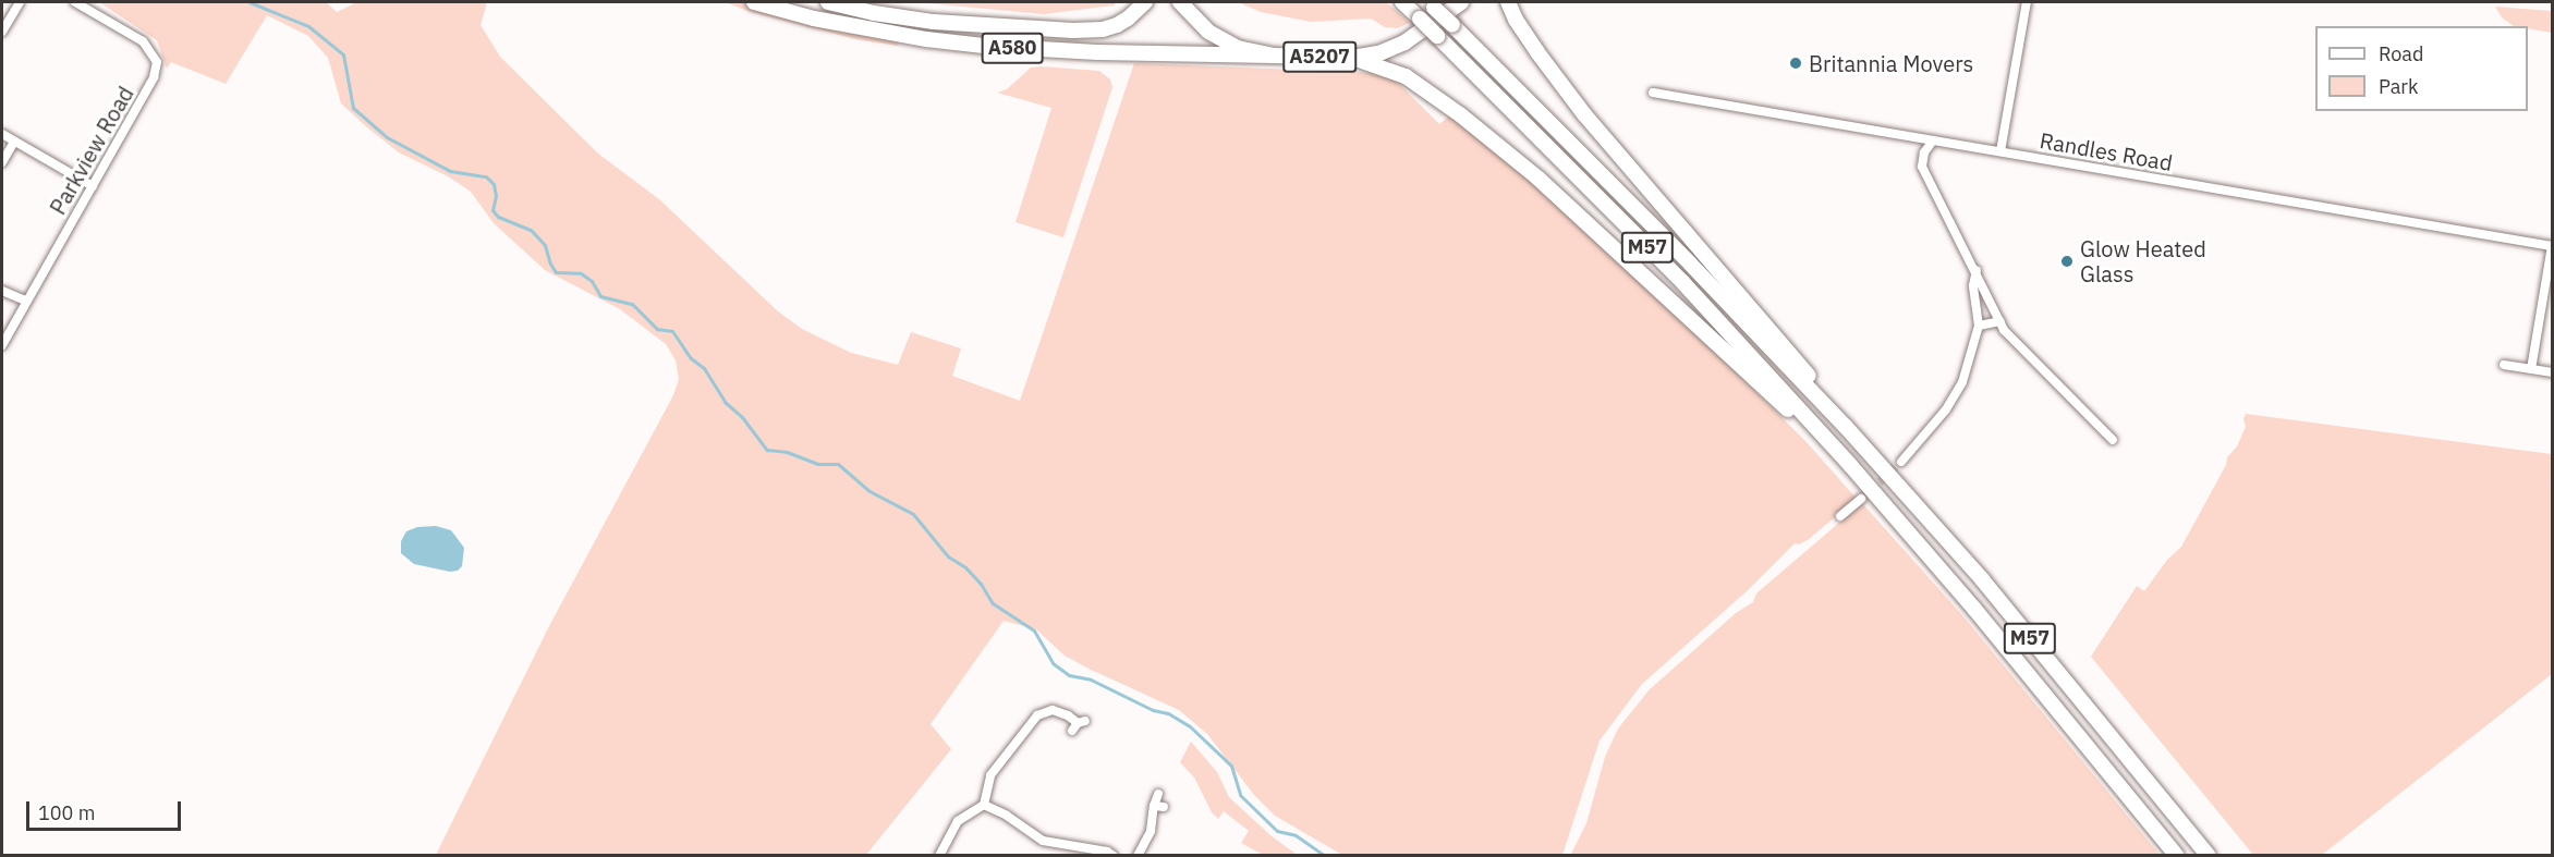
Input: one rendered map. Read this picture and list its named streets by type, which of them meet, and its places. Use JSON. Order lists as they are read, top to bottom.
{
  "streets": {
    "highway": ["A580", "A5207", "M57"],
    "street": ["Parkview Road", "Randles Road"]
  },
  "crossings": [
    ["A580", "A5207"]
  ],
  "places": ["Britannia Movers", "Glow Heated Glass"],
  "legend": ["Road", "Park"],
  "scale_bar": "100 m"
}
